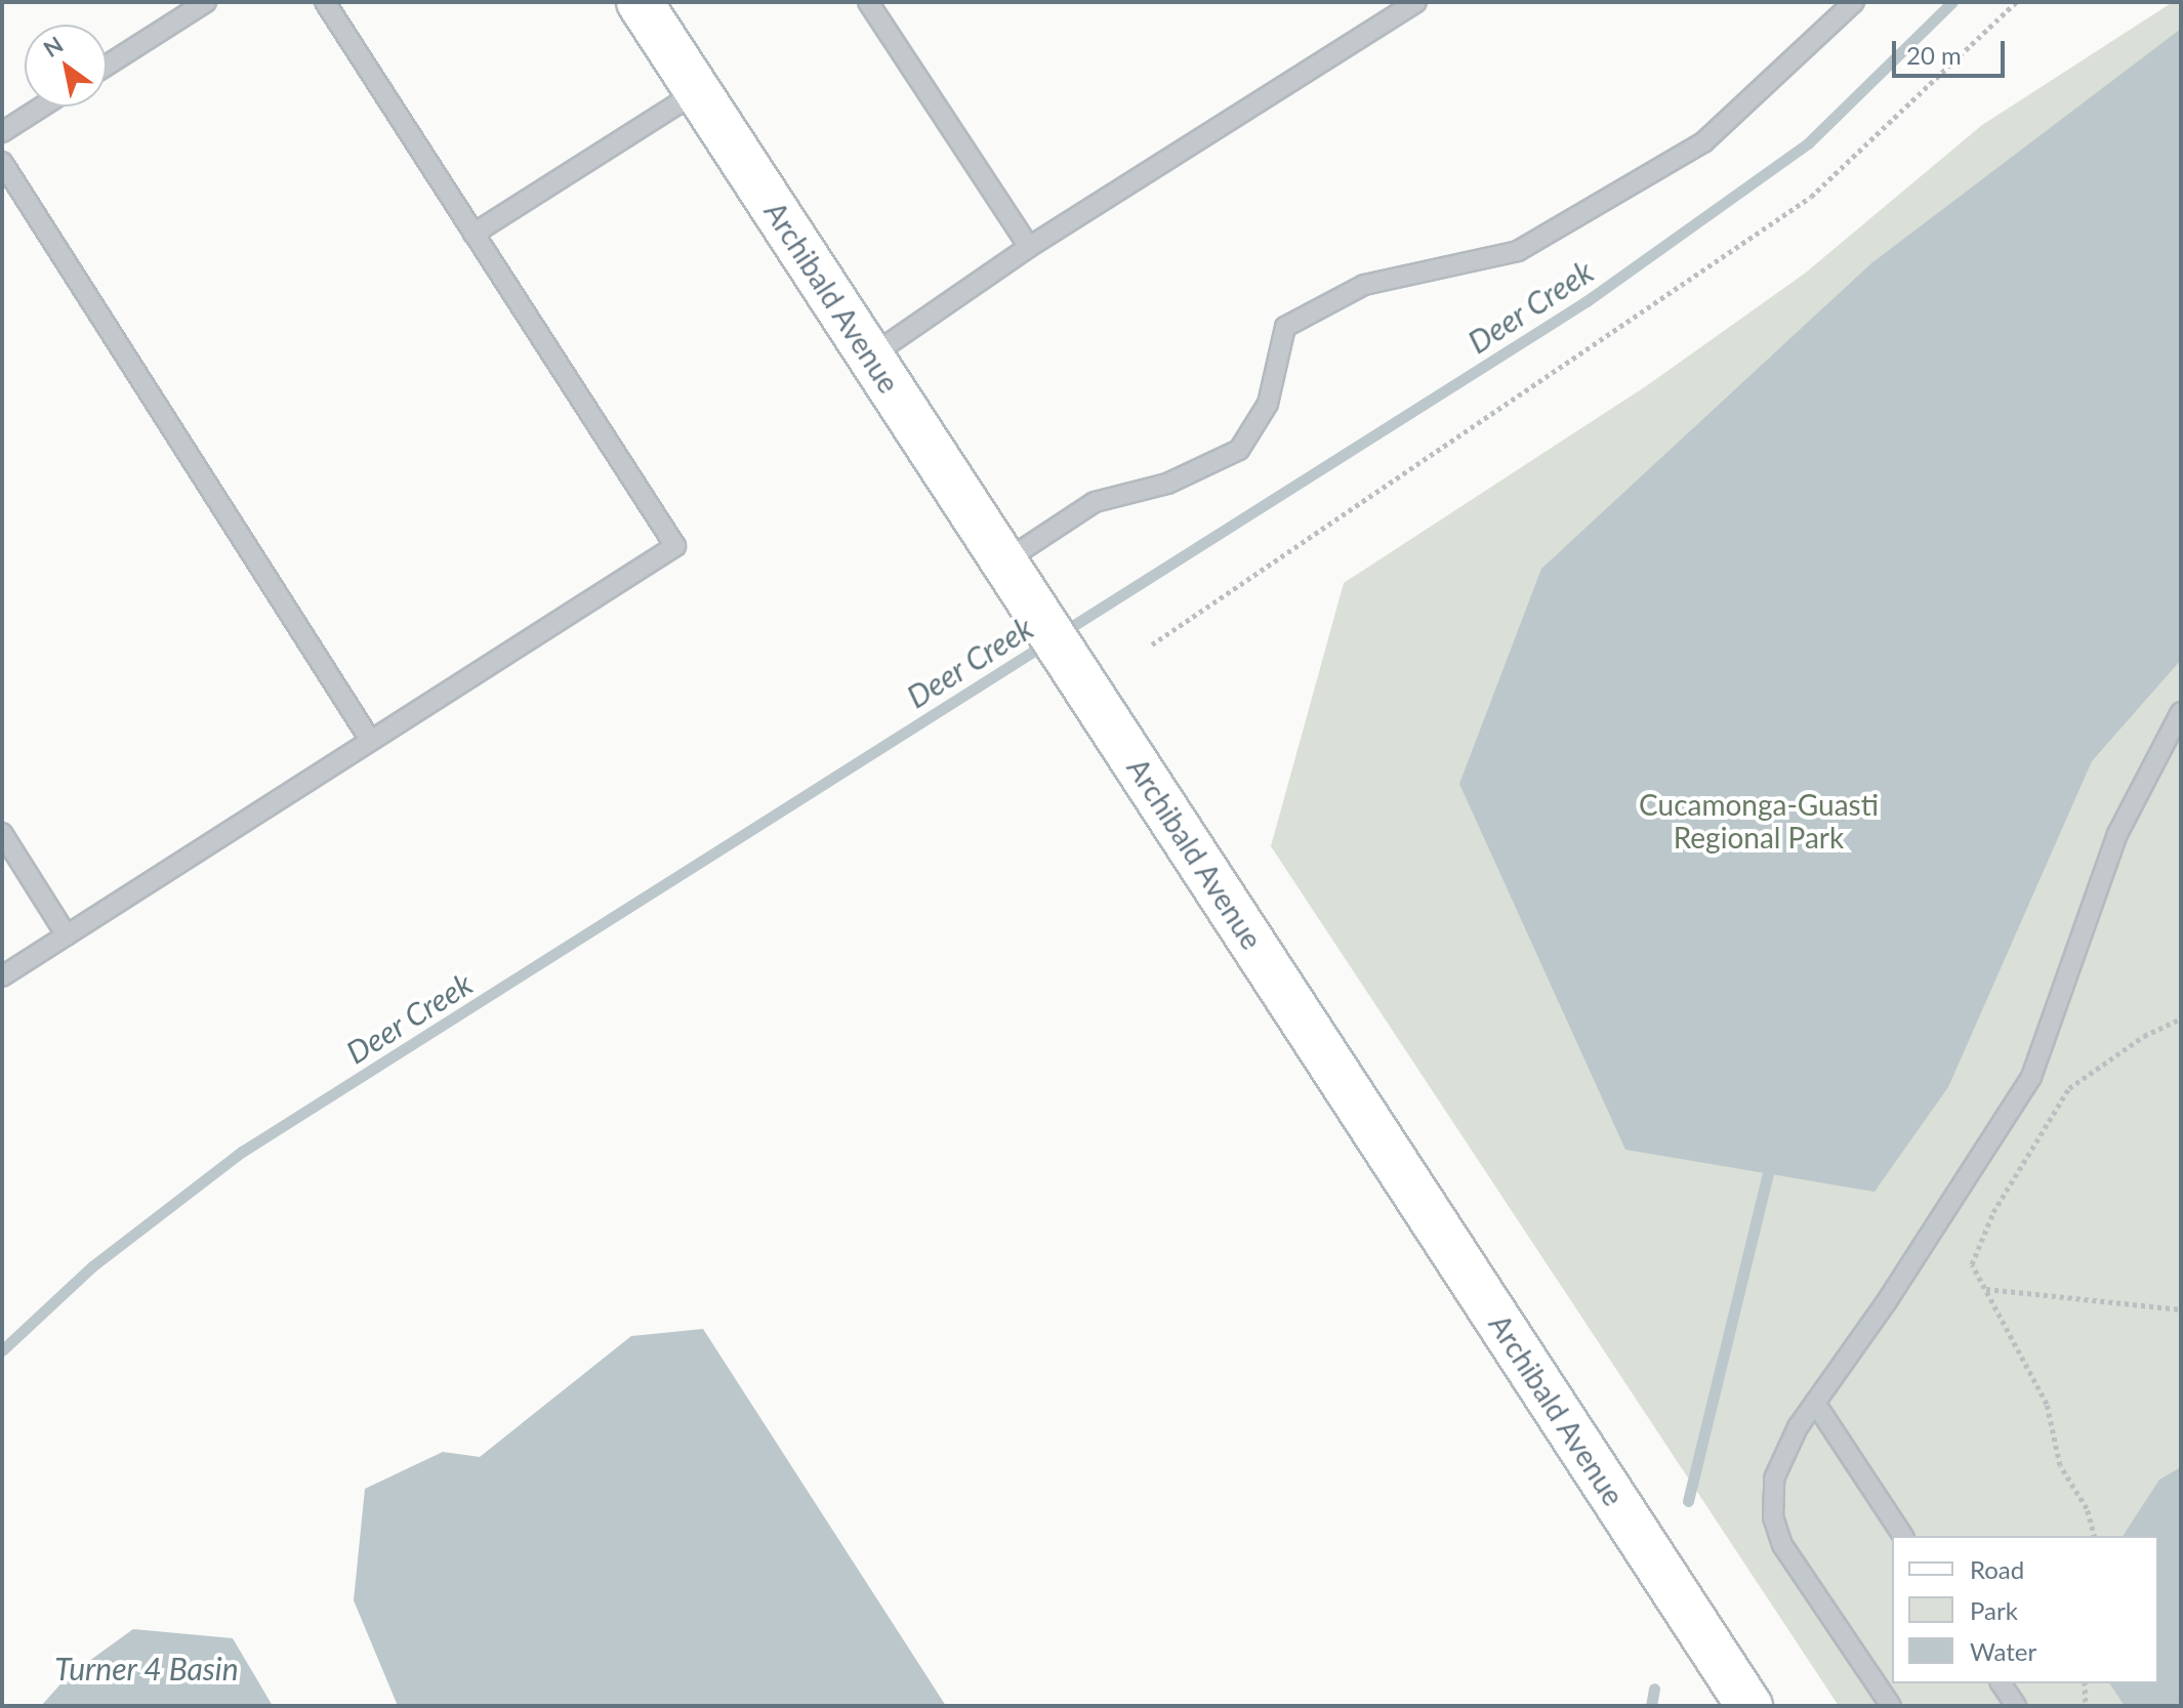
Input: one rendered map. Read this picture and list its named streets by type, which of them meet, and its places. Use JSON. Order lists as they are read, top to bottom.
{
  "streets": {
    "main road": ["Archibald Avenue"]
  },
  "water": ["Deer Creek", "Turner 4 Basin"],
  "parks": ["Cucamonga-Guasti Regional Park"],
  "legend": ["Road", "Park", "Water"],
  "scale_bar": "20 m",
  "north": "top left"
}
